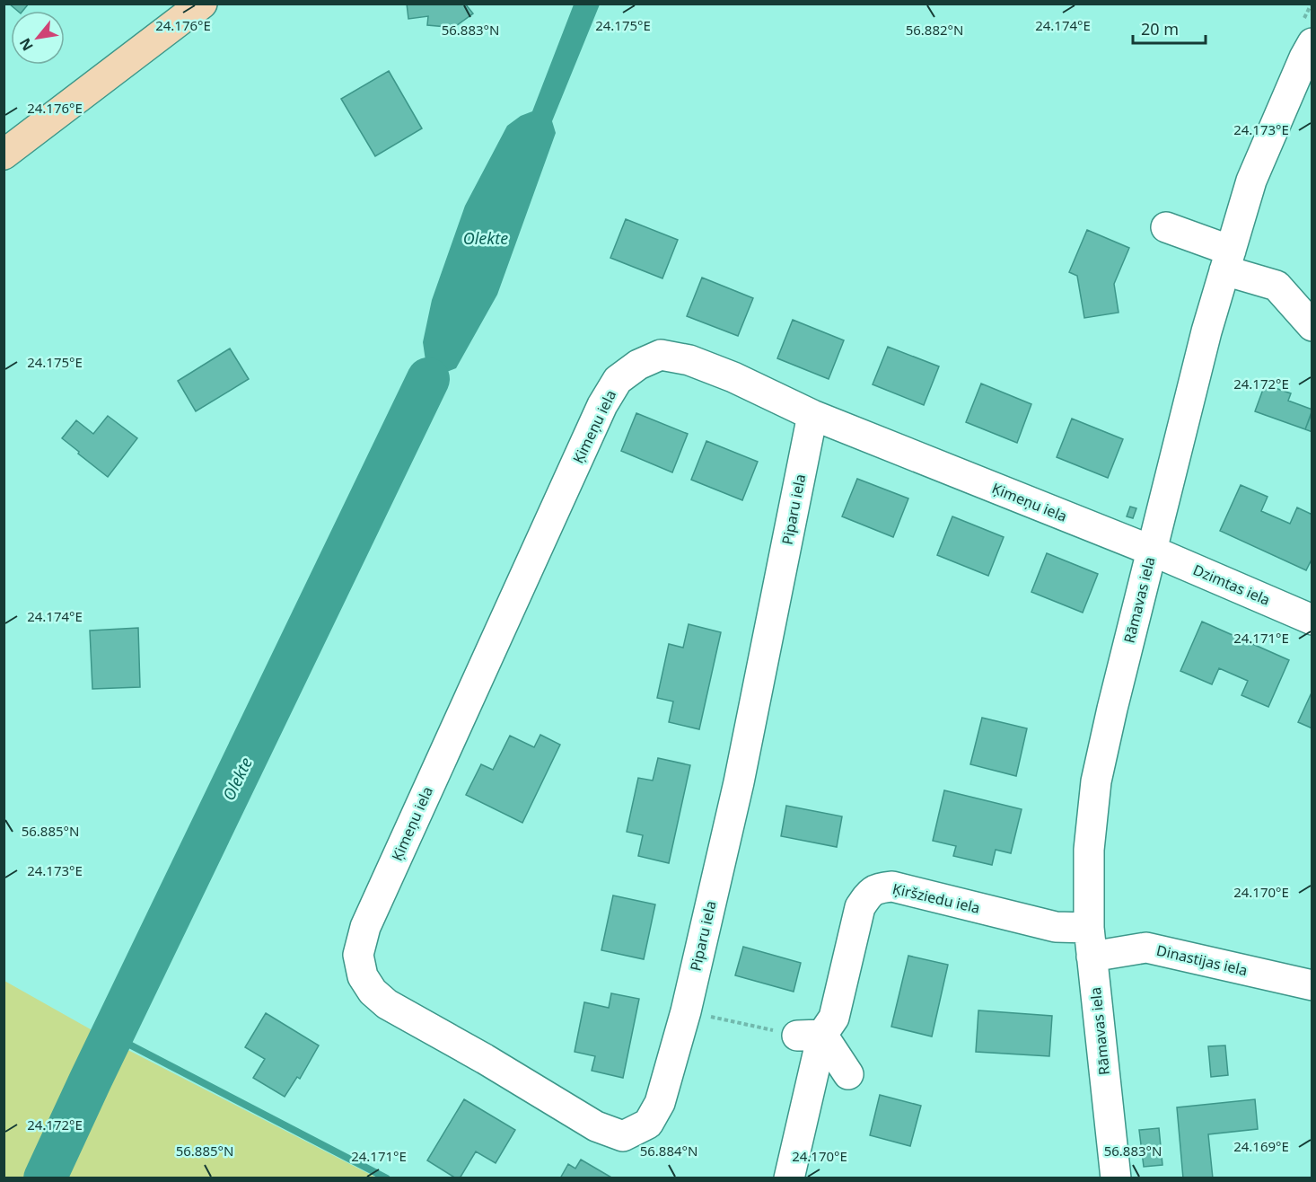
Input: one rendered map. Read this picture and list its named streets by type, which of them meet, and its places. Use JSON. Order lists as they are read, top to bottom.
{
  "streets": {
    "street": [
      "Ķimeņu iela",
      "Piparu iela",
      "Dzimtas iela",
      "Rāmavas iela",
      "Ķiršziedu iela",
      "Dinastijas iela"
    ]
  },
  "crossings": [
    ["Ķimeņu iela", "Piparu iela"],
    ["Ķimeņu iela", "Dzimtas iela"],
    ["Ķimeņu iela", "Rāmavas iela"],
    ["Dzimtas iela", "Rāmavas iela"],
    ["Rāmavas iela", "Ķiršziedu iela"],
    ["Rāmavas iela", "Dinastijas iela"],
    ["Ķiršziedu iela", "Dinastijas iela"]
  ],
  "water": ["Olekte"],
  "scale_bar": "20 m",
  "north": "bottom left",
  "coordinates": [
    "24.175°E",
    "24.174°E",
    "24.176°E",
    "56.883°N",
    "56.882°N",
    "24.173°E",
    "24.172°E",
    "24.171°E",
    "56.885°N",
    "24.170°E",
    "24.169°E",
    "56.884°N"
  ]
}
